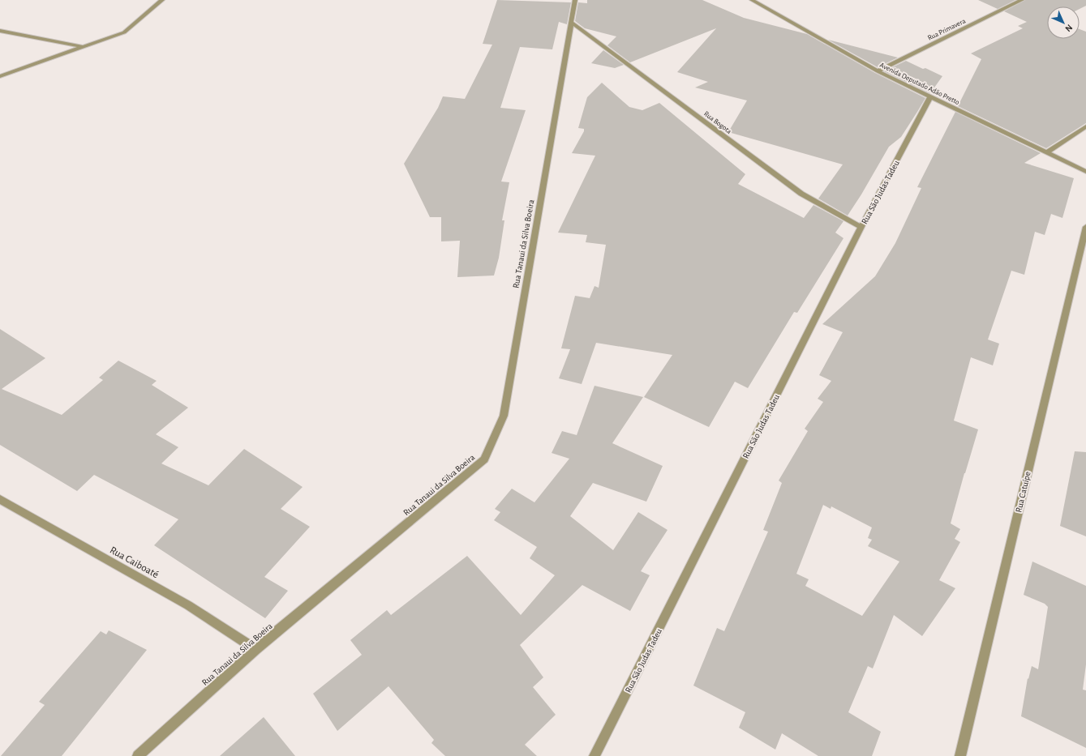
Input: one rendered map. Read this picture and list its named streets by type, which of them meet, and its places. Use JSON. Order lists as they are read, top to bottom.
{
  "streets": {
    "street": [
      "Rua Primavera",
      "Avenida Deputado Adão Pretto",
      "Rua Bogota",
      "Rua São Judas Tadeu",
      "Rua Tanaui da Silva Boeira",
      "Rua Catuípe",
      "Rua Caiboaté"
    ]
  },
  "crossings": [
    ["Rua Primavera", "Avenida Deputado Adão Pretto"],
    ["Avenida Deputado Adão Pretto", "Rua São Judas Tadeu"],
    ["Rua Bogota", "Rua São Judas Tadeu"],
    ["Rua Bogota", "Rua Tanaui da Silva Boeira"],
    ["Rua Tanaui da Silva Boeira", "Rua Caiboaté"]
  ],
  "north": "bottom right"
}
